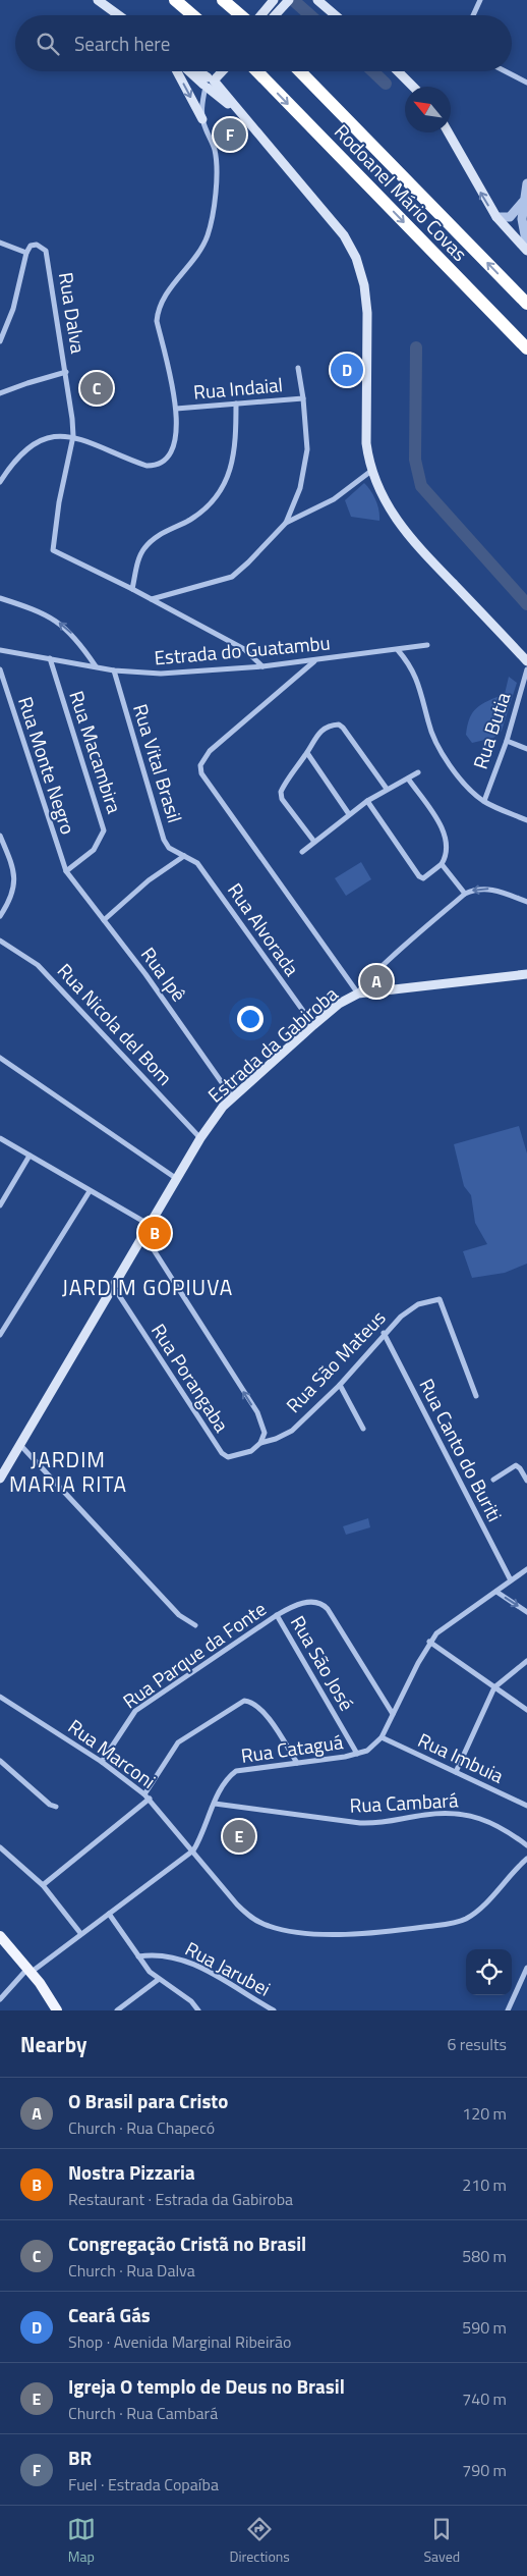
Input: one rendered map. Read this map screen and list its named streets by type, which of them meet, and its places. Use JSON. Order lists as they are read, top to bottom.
{
  "streets": {
    "highway": ["Rodoanel Mário Covas"],
    "main road": ["Estrada da Gabiroba"],
    "street": [
      "Rua Dalva",
      "Rua Indaial",
      "Estrada do Guatambu",
      "Rua Butia",
      "Rua Macambira",
      "Rua Vital Brasil",
      "Rua Monte Negro",
      "Rua Alvorada",
      "Rua Ipê",
      "Rua Nicola del Bom",
      "Rua São Mateus",
      "Rua Porangaba",
      "Rua Canto do Buriti",
      "Rua Parque da Fonte",
      "Rua São José",
      "Rua Cataguá",
      "Rua Marconi",
      "Rua Imbuia",
      "Rua Cambará",
      "Rua Jarubei"
    ]
  },
  "crossings": [
    ["Estrada do Guatambu", "Rua Macambira"],
    ["Estrada do Guatambu", "Rua Vital Brasil"],
    ["Rua Macambira", "Rua Monte Negro"],
    ["Rua Macambira", "Rua Ipê"],
    ["Rua Vital Brasil", "Rua Alvorada"],
    ["Rua Monte Negro", "Rua Ipê"],
    ["Rua Alvorada", "Estrada da Gabiroba"],
    ["Rua Ipê", "Estrada da Gabiroba"],
    ["Rua Nicola del Bom", "Estrada da Gabiroba"],
    ["Estrada da Gabiroba", "Rua Porangaba"],
    ["Rua São Mateus", "Rua Porangaba"],
    ["Rua São Mateus", "Rua Canto do Buriti"],
    ["Rua Canto do Buriti", "Rua Cataguá"],
    ["Rua Parque da Fonte", "Rua São José"],
    ["Rua Parque da Fonte", "Rua Cataguá"],
    ["Rua Parque da Fonte", "Rua Marconi"],
    ["Rua São José", "Rua Cataguá"],
    ["Rua Cataguá", "Rua Marconi"],
    ["Rua Cataguá", "Rua Imbuia"],
    ["Rua Cataguá", "Rua Cambará"]
  ],
  "districts": ["JARDIM GOPIUVA", "JARDIM MARIA RITA"],
  "north": "top left",
  "page": {
    "search": "Search here",
    "pins": [
      "F",
      "D",
      "C",
      "A",
      "B",
      "E"
    ],
    "heading": ["Nearby", "6 results"],
    "list": [
      {
        "mark": "A",
        "name": "O Brasil para Cristo",
        "note": "Church · Rua Chapecó",
        "value": "120 m"
      },
      {
        "mark": "B",
        "name": "Nostra Pizzaria",
        "note": "Restaurant · Estrada da Gabiroba",
        "value": "210 m"
      },
      {
        "mark": "C",
        "name": "Congregação Cristã no Brasil",
        "note": "Church · Rua Dalva",
        "value": "580 m"
      },
      {
        "mark": "D",
        "name": "Ceará Gás",
        "note": "Shop · Avenida Marginal Ribeirão",
        "value": "590 m"
      },
      {
        "mark": "E",
        "name": "Igreja O templo de Deus no Brasil",
        "note": "Church · Rua Cambará",
        "value": "740 m"
      },
      {
        "mark": "F",
        "name": "BR",
        "note": "Fuel · Estrada Copaíba",
        "value": "790 m"
      }
    ],
    "nav": ["Map", "Directions", "Saved"]
  }
}
